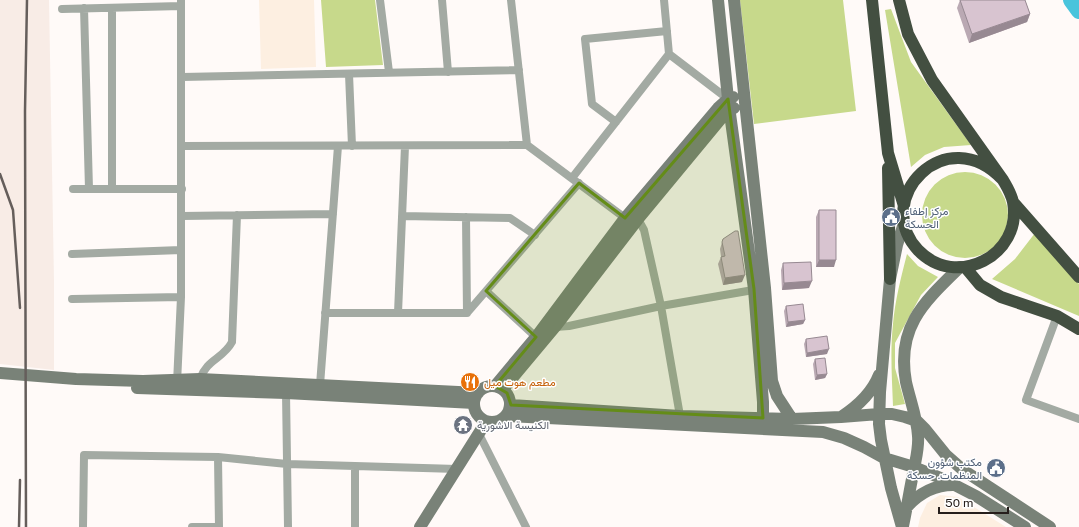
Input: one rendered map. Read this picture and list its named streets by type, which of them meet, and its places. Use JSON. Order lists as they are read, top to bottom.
{
  "places": {
    "public building": ["مركز إطفاء الحسكة", "مكتب شؤون المنظمات. حسكة"],
    "restaurant": ["مطعم هوت ميل"],
    "temple": ["الكنيسة الاشورية"]
  },
  "scale_bar": "50 m"
}
